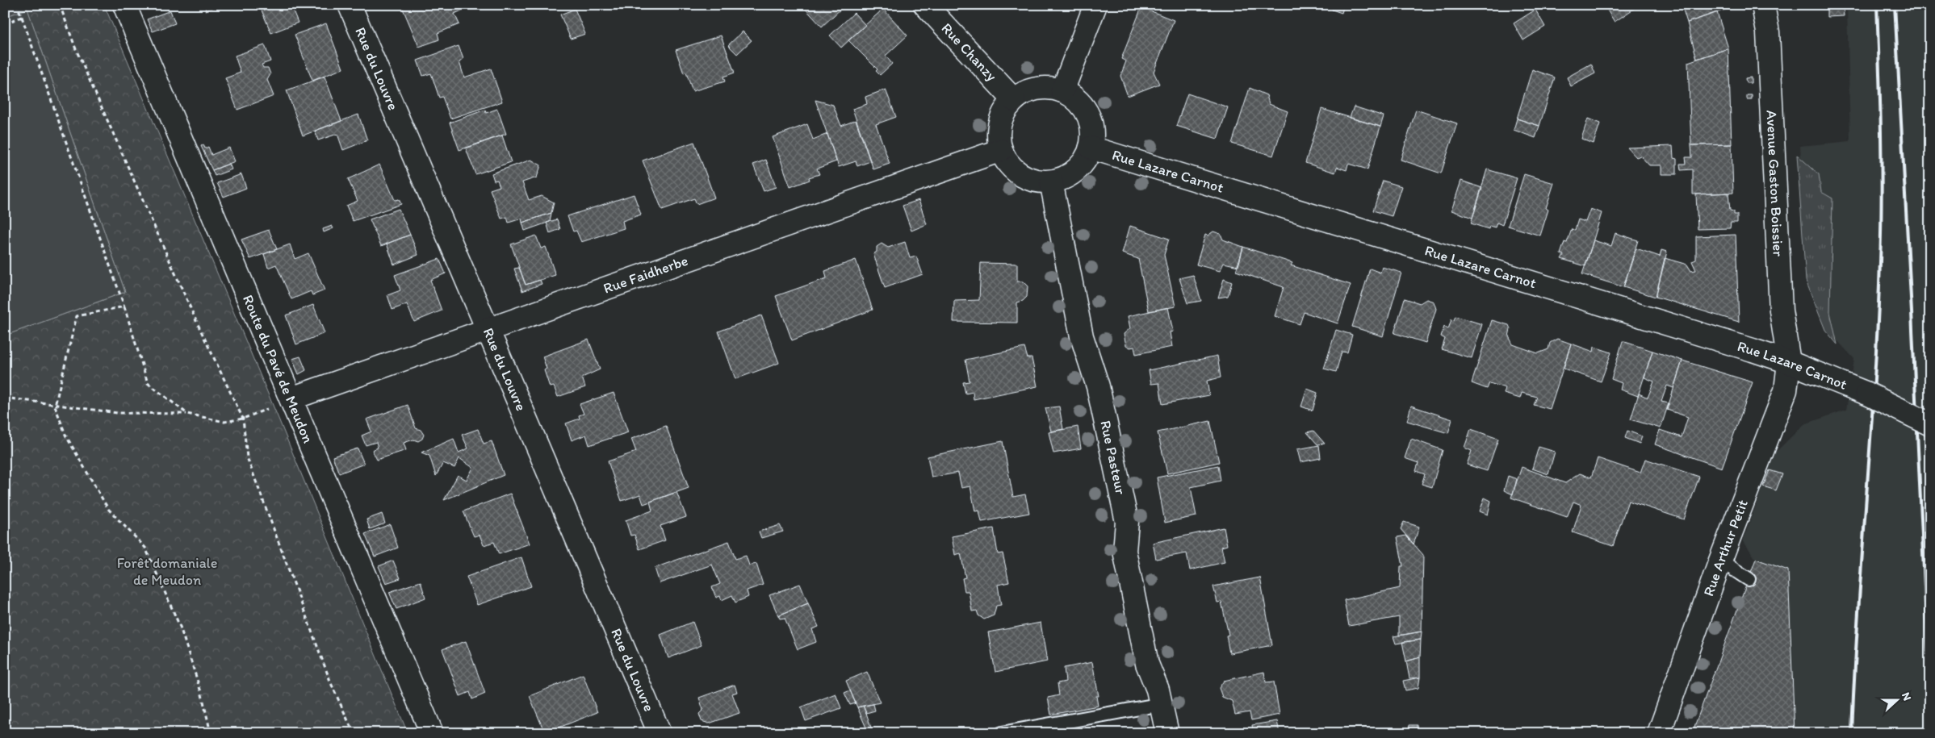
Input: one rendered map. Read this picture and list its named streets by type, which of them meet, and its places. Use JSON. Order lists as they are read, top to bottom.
{
  "streets": {
    "street": [
      "Rue Chanzy",
      "Rue du Louvre",
      "Rue Lazare Carnot",
      "Avenue Gaston Boissier",
      "Rue Faidherbe",
      "Route du Pavé de Meudon",
      "Rue Pasteur",
      "Rue Arthur Petit"
    ]
  },
  "crossings": [
    ["Rue Chanzy", "Rue Lazare Carnot"],
    ["Rue Chanzy", "Rue Faidherbe"],
    ["Rue Chanzy", "Rue Pasteur"],
    ["Rue du Louvre", "Rue Faidherbe"],
    ["Rue Lazare Carnot", "Avenue Gaston Boissier"],
    ["Rue Lazare Carnot", "Rue Faidherbe"],
    ["Rue Lazare Carnot", "Rue Pasteur"],
    ["Rue Lazare Carnot", "Rue Arthur Petit"],
    ["Avenue Gaston Boissier", "Rue Arthur Petit"],
    ["Rue Faidherbe", "Route du Pavé de Meudon"],
    ["Rue Faidherbe", "Rue Pasteur"]
  ],
  "parks": ["Forêt domaniale de Meudon"],
  "north": "right"
}
